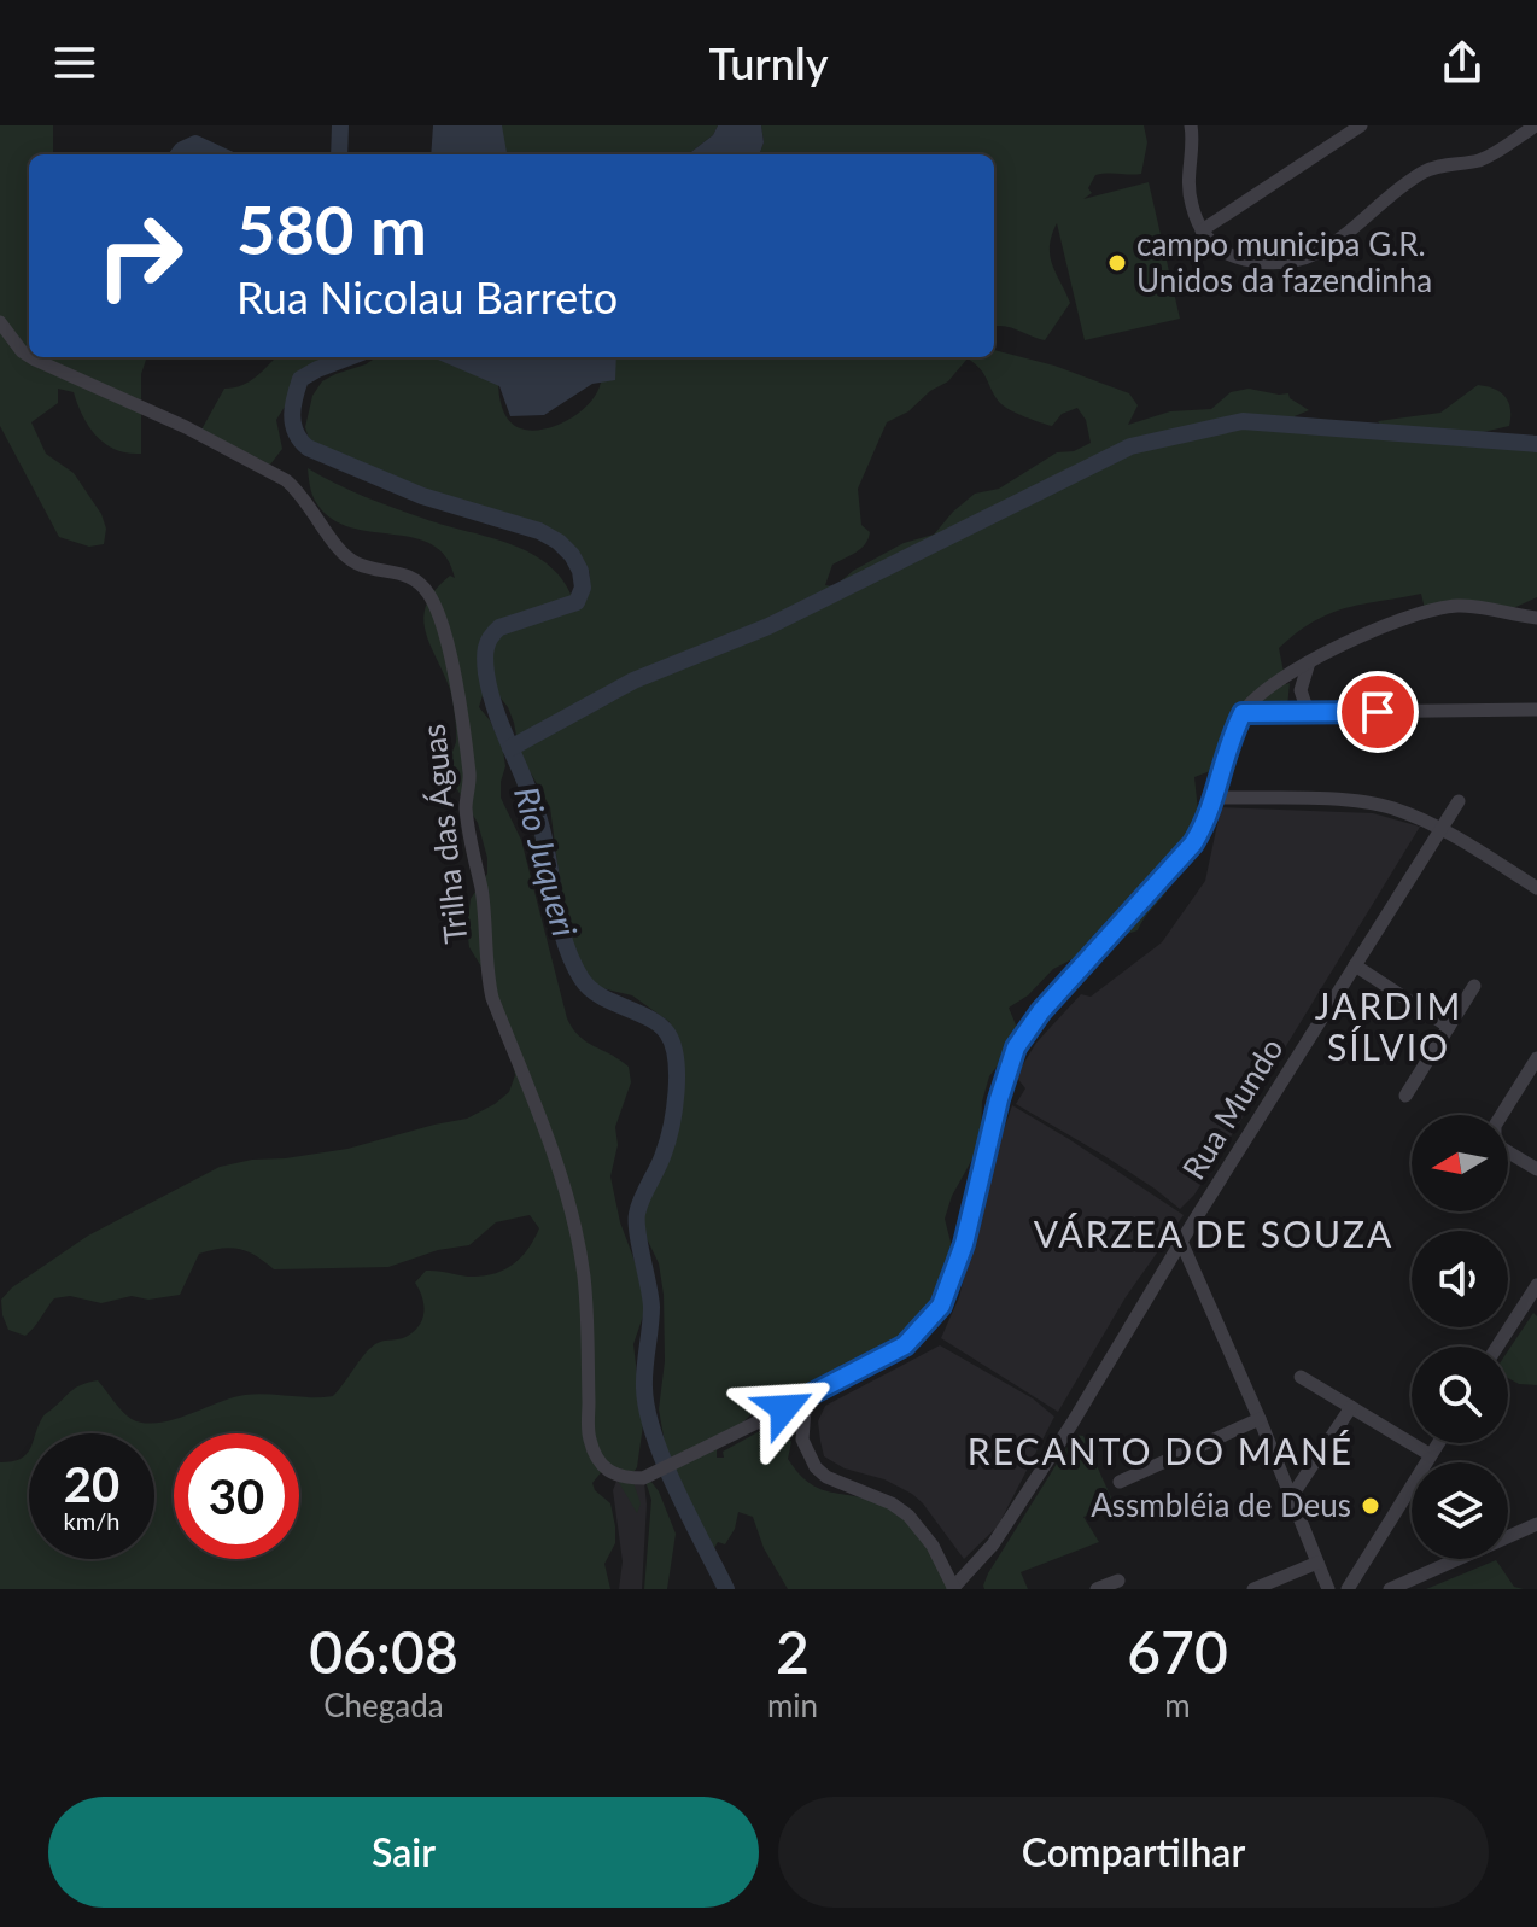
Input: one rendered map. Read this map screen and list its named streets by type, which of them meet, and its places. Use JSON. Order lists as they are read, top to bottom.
{
  "streets": {
    "street": ["Trilha das Águas", "Rua Mundo"]
  },
  "districts": ["JARDIM SÍLVIO", "VÁRZEA DE SOUZA", "RECANTO DO MANÉ"],
  "water": ["Rio Juqueri"],
  "places": ["campo municipa G.R. Unidos da fazendinha", "Assmbléia de Deus"],
  "north": "left",
  "page": {
    "header": "Turnly",
    "turn": ["580 m", "Rua Nicolau Barreto"],
    "speed": "20 km/h",
    "limit": "30",
    "eta": [
      "06:08",
      "Chegada",
      "2",
      "min",
      "670",
      "m"
    ],
    "buttons": ["Sair", "Compartilhar"]
  }
}
